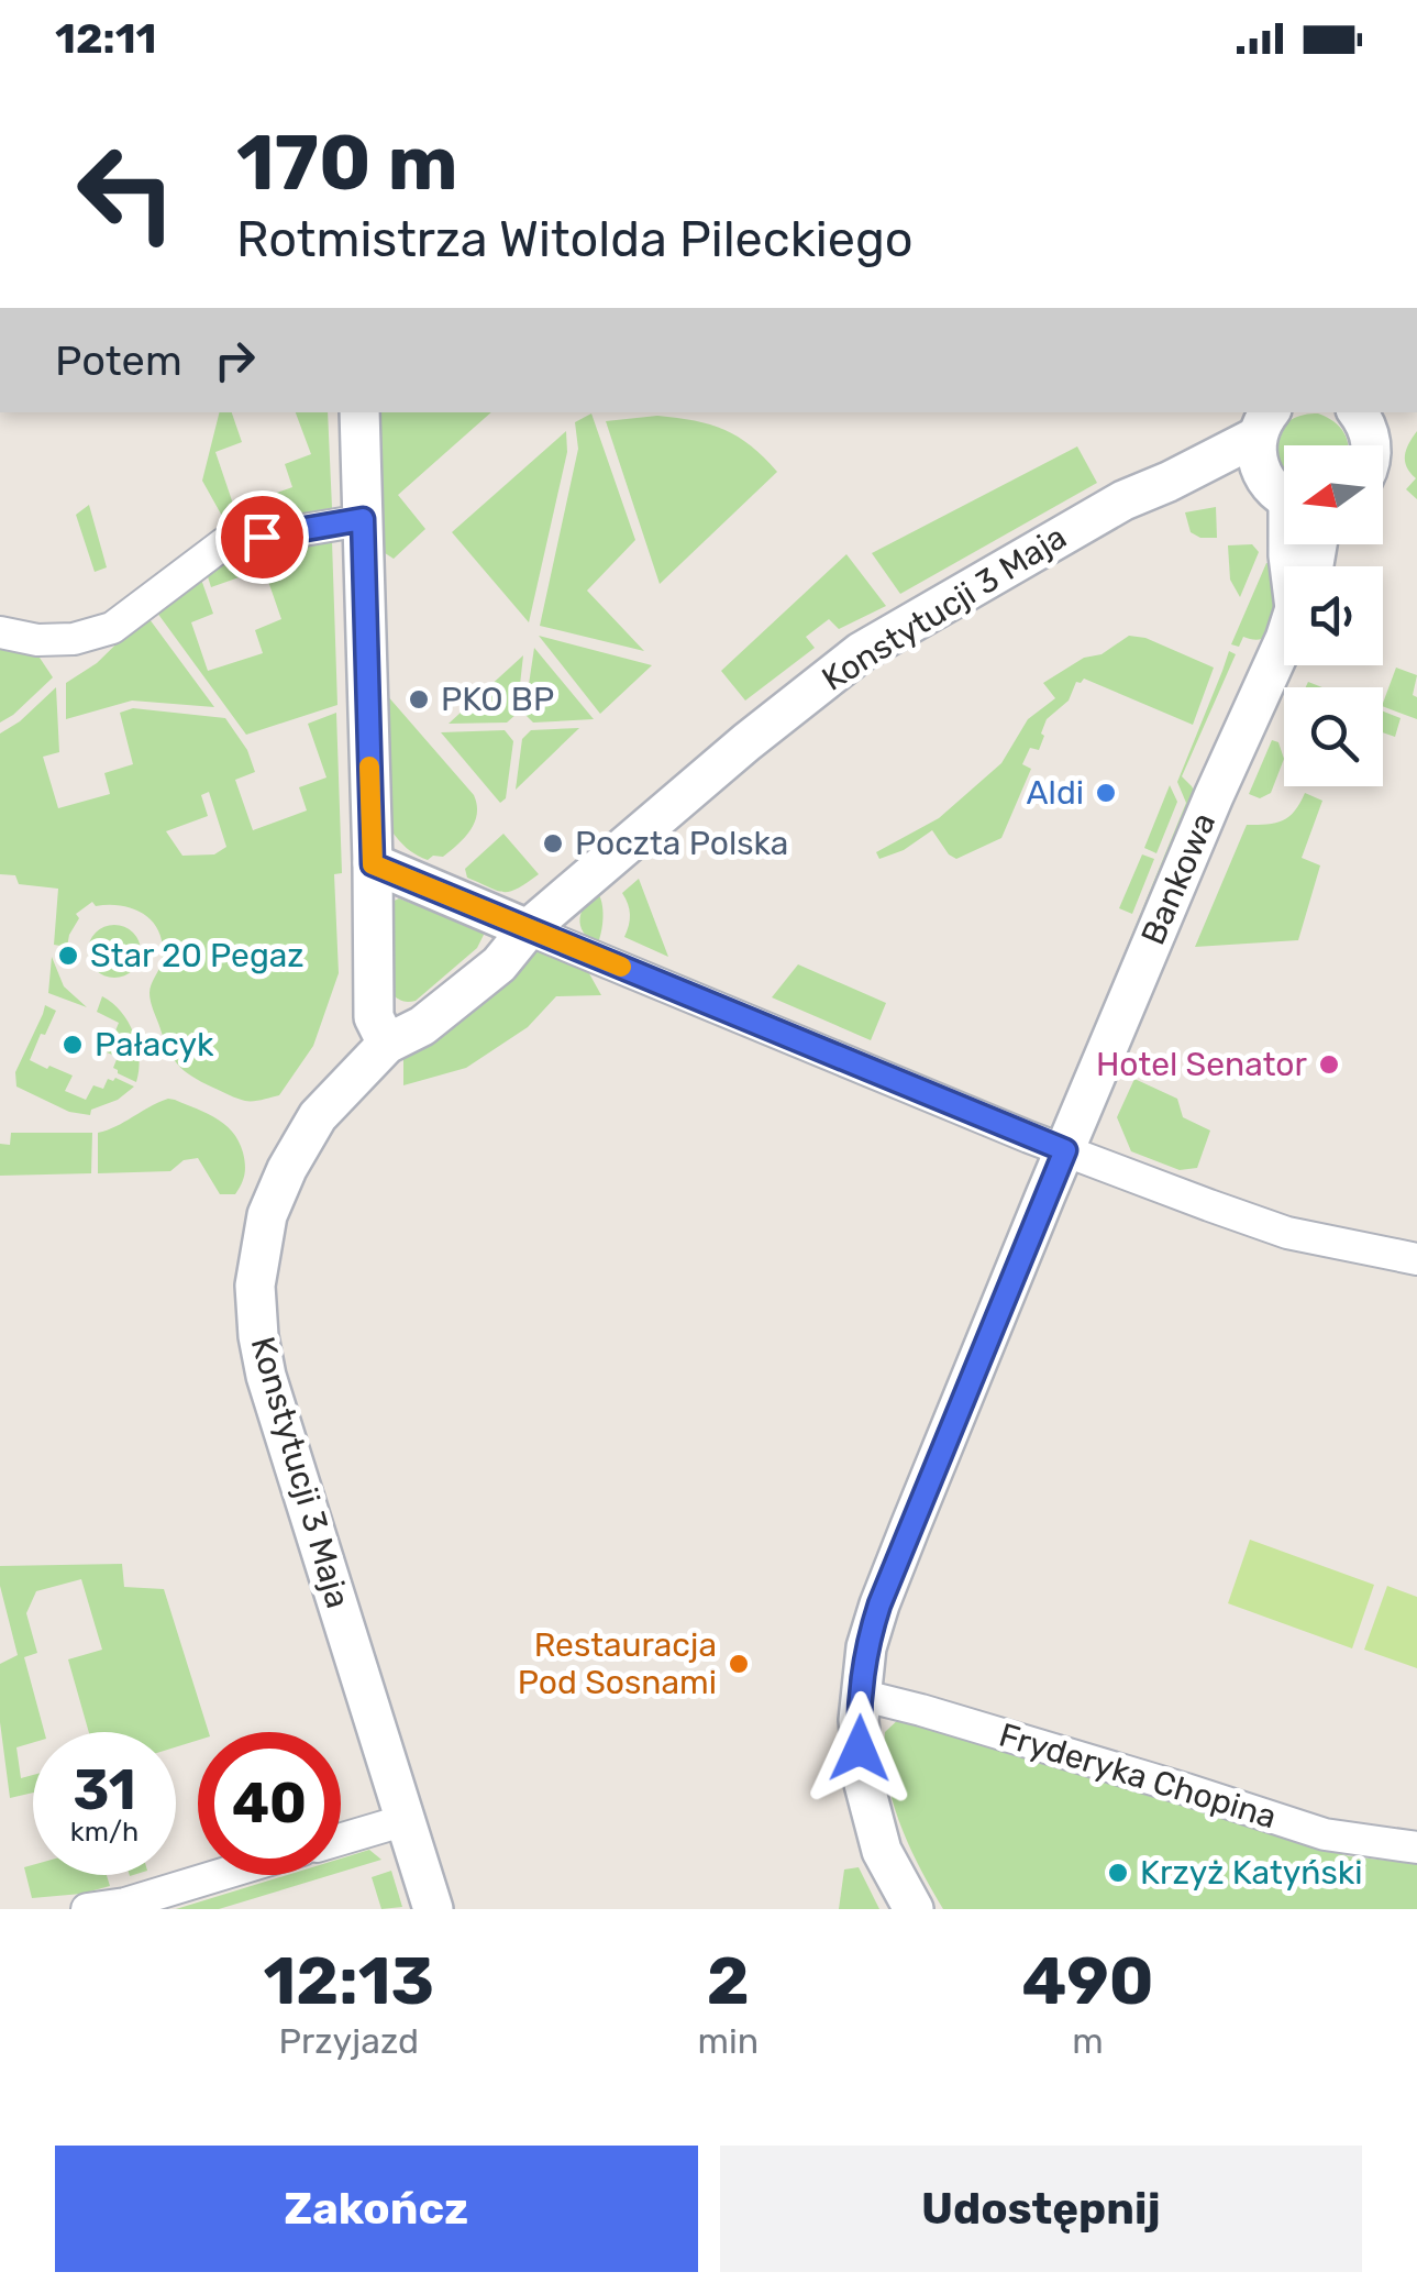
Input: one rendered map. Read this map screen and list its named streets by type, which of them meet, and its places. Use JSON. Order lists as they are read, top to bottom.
{
  "streets": {
    "street": ["Konstytucji 3 Maja", "Bankowa", "Fryderyka Chopina"]
  },
  "crossings": [
    ["Konstytucji 3 Maja", "Bankowa"],
    ["Bankowa", "Fryderyka Chopina"]
  ],
  "places": [
    "PKO BP",
    "Aldi",
    "Poczta Polska",
    "Star 20 Pegaz",
    "Pałacyk",
    "Hotel Senator",
    "Restauracja Pod Sosnami",
    "Krzyż Katyński"
  ],
  "north": "left",
  "page": {
    "status": "12:11",
    "turn": ["170 m", "Rotmistrza Witolda Pileckiego"],
    "then": "Potem",
    "speed": "31 km/h",
    "limit": "40",
    "eta": [
      "12:13",
      "Przyjazd",
      "2",
      "min",
      "490",
      "m"
    ],
    "buttons": ["Zakończ", "Udostępnij"]
  }
}
